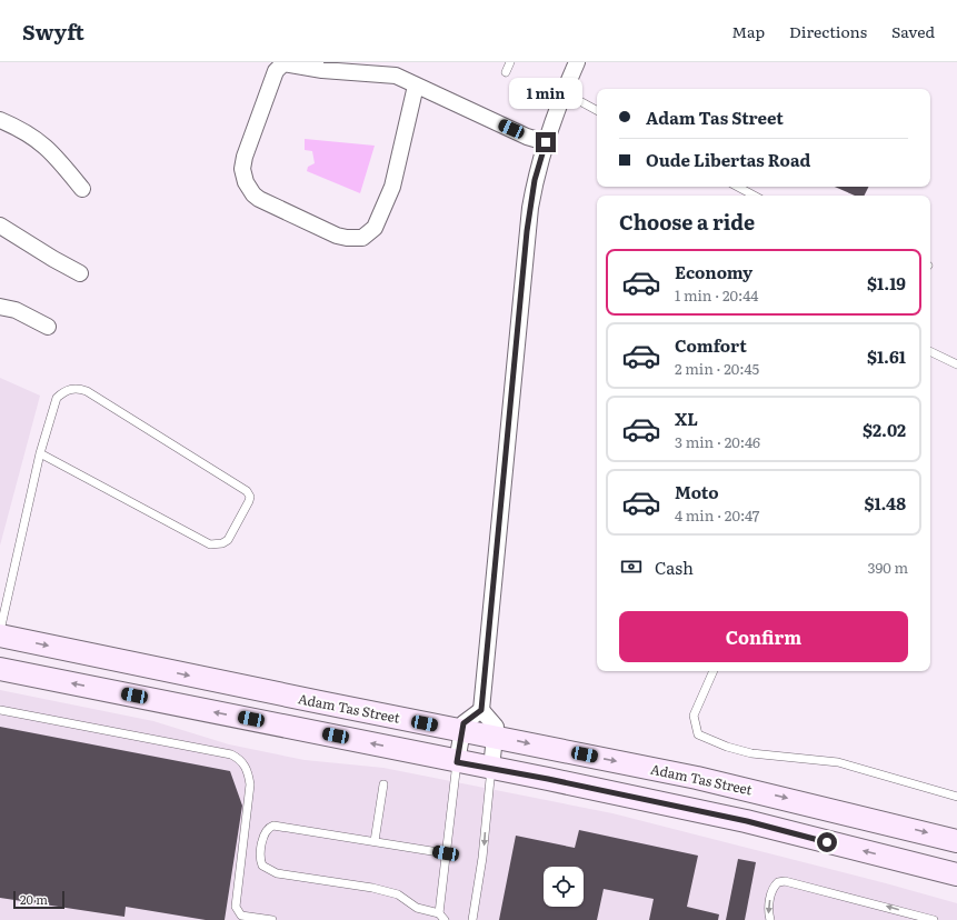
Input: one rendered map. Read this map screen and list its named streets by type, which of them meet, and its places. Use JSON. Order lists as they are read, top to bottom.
{
  "streets": {
    "main road": ["Adam Tas Street"]
  },
  "scale_bar": "20 m",
  "page": {
    "header": "Swyft",
    "nav": ["Map", "Directions", "Saved"],
    "bubble": "1 min",
    "banner": ["Adam Tas Street", "Oude Libertas Road"],
    "heading": "Choose a ride",
    "list": [
      {
        "name": "Economy",
        "note": "1 min · 20:44",
        "value": "$1.19"
      },
      {
        "name": "Comfort",
        "note": "2 min · 20:45",
        "value": "$1.61"
      },
      {
        "name": "XL",
        "note": "3 min · 20:46",
        "value": "$2.02"
      },
      {
        "name": "Moto",
        "note": "4 min · 20:47",
        "value": "$1.48"
      }
    ],
    "pay": ["Cash", "390 m"],
    "buttons": "Confirm",
    "scale": "20 m"
  }
}
